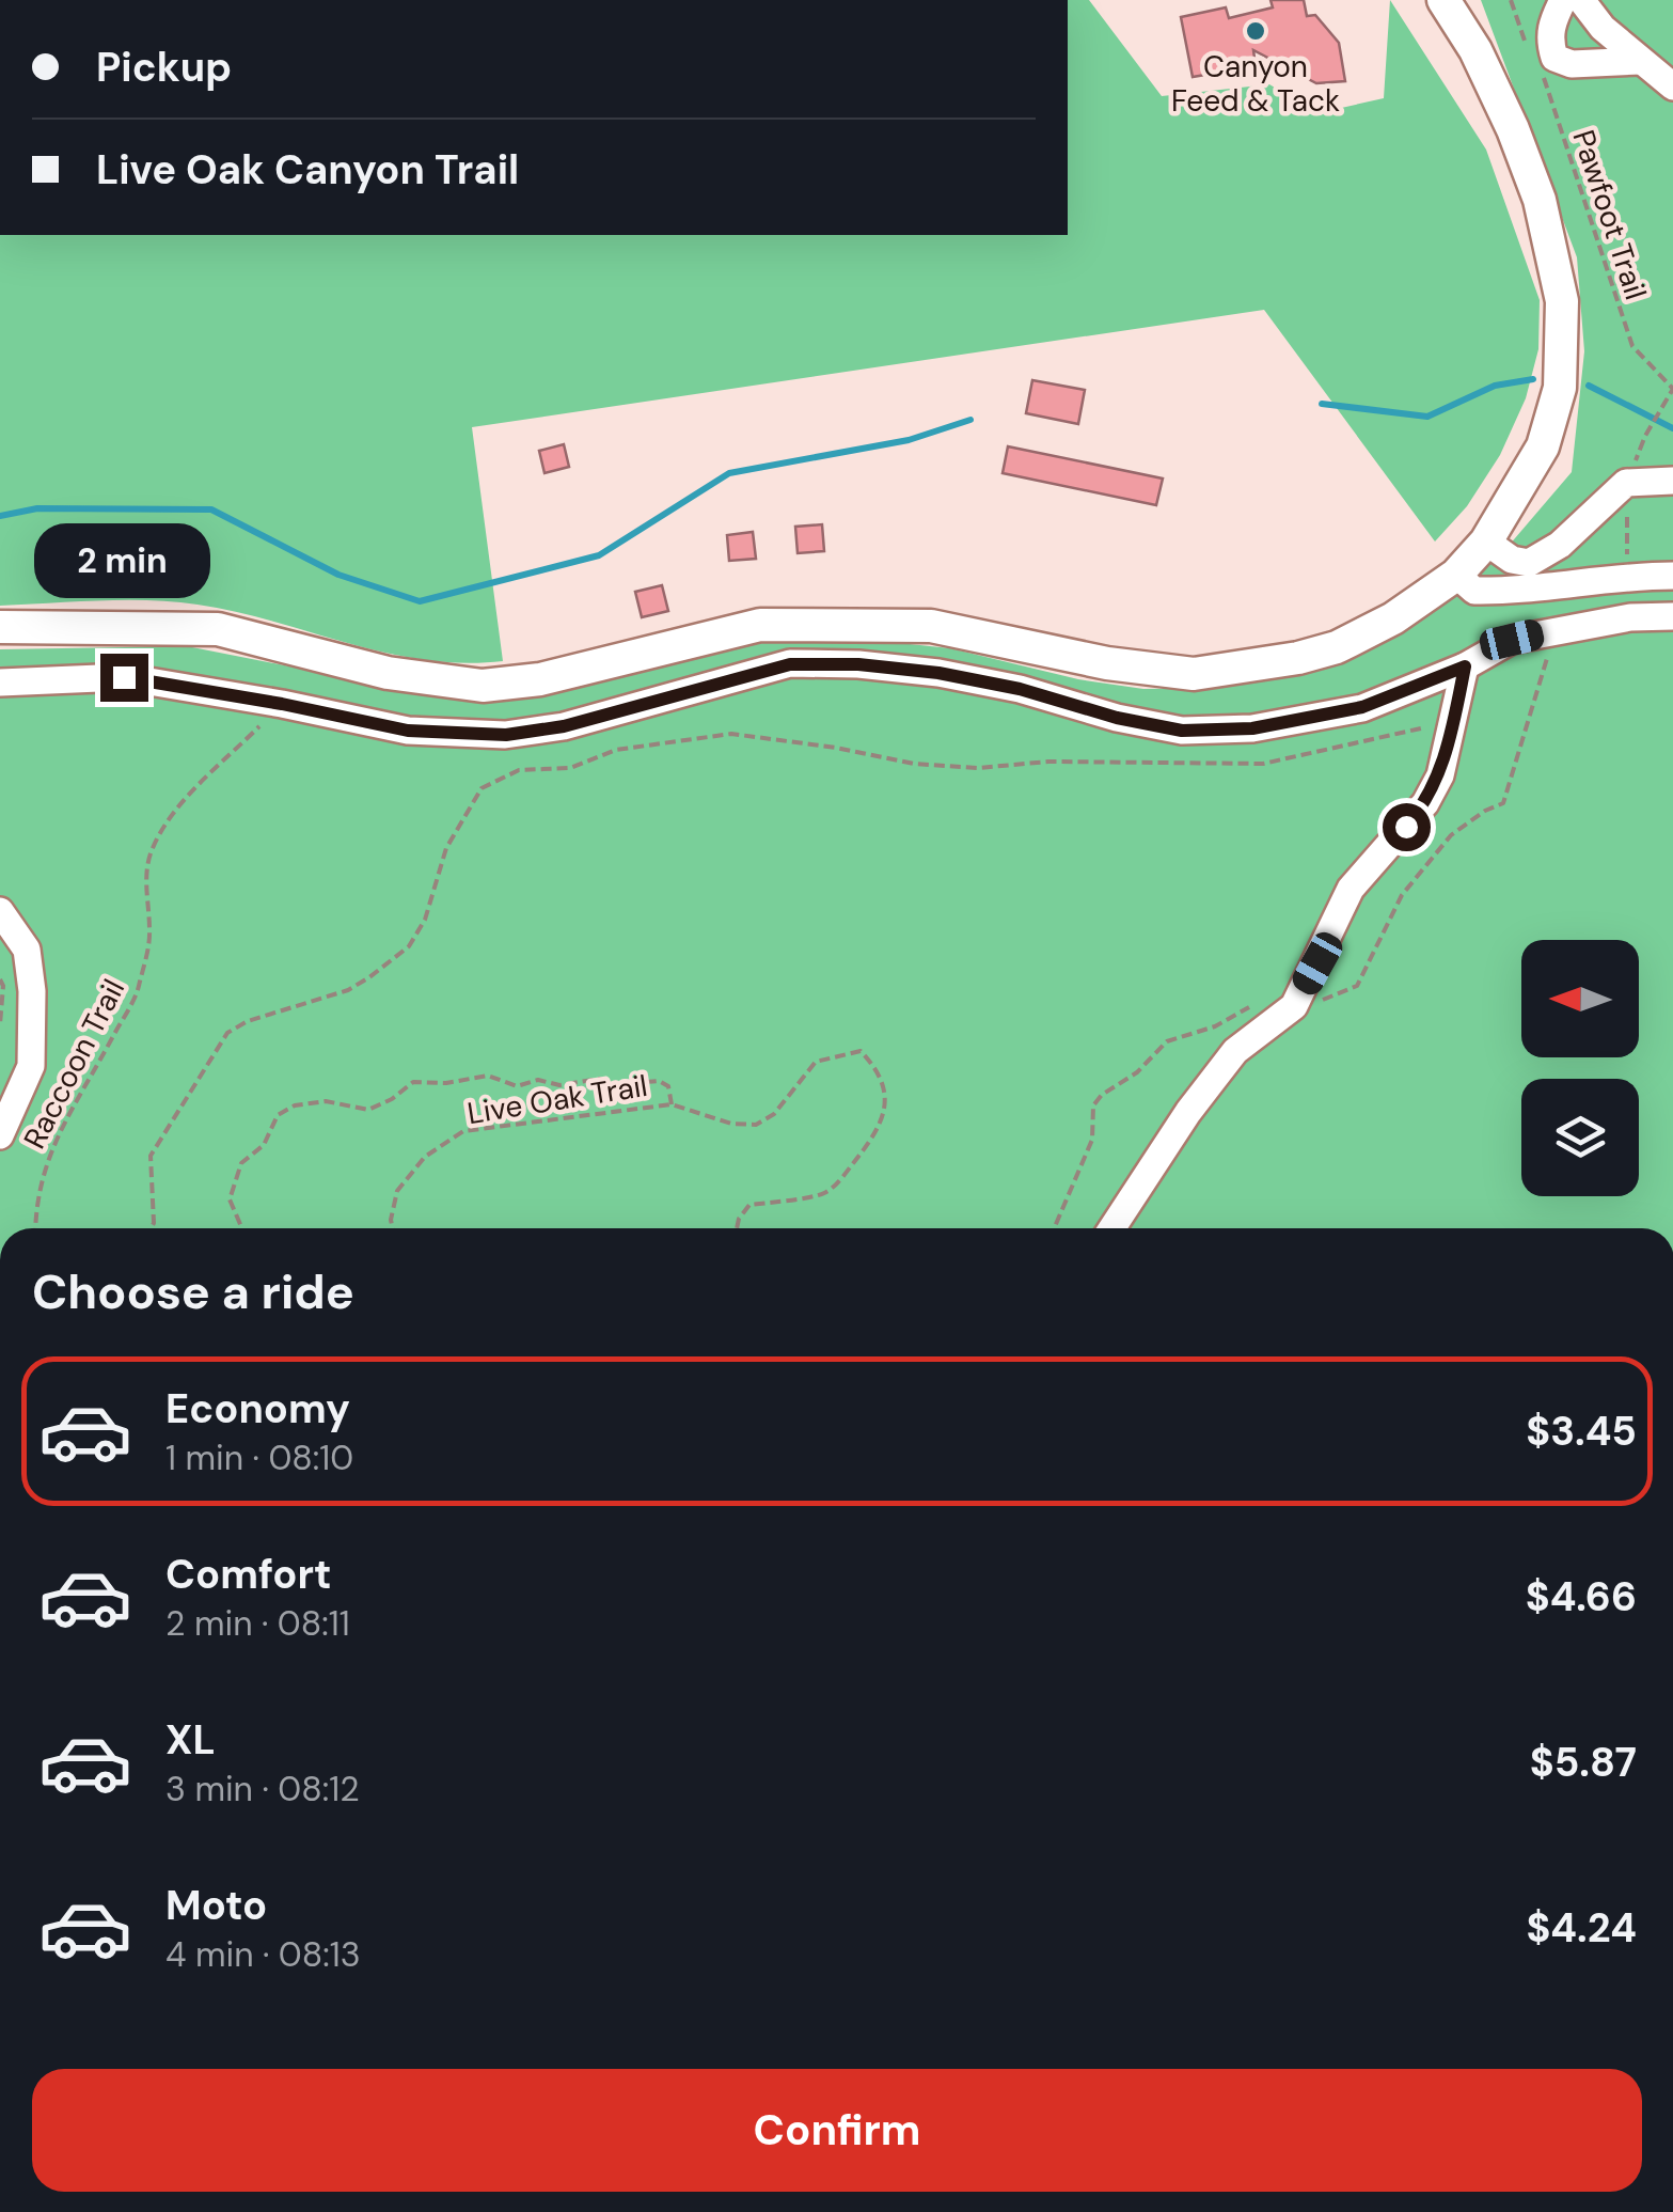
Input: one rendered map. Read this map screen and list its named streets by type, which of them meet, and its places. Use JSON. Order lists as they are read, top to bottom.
{
  "streets": {
    "path": ["Pawfoot Trail", "Raccoon Trail", "Live Oak Trail"]
  },
  "places": ["Canyon Feed & Tack"],
  "north": "left",
  "page": {
    "banner": ["Pickup", "Live Oak Canyon Trail"],
    "bubble": "2 min",
    "heading": "Choose a ride",
    "list": [
      {
        "name": "Economy",
        "note": "1 min · 08:10",
        "value": "$3.45"
      },
      {
        "name": "Comfort",
        "note": "2 min · 08:11",
        "value": "$4.66"
      },
      {
        "name": "XL",
        "note": "3 min · 08:12",
        "value": "$5.87"
      },
      {
        "name": "Moto",
        "note": "4 min · 08:13",
        "value": "$4.24"
      }
    ],
    "buttons": "Confirm"
  }
}
